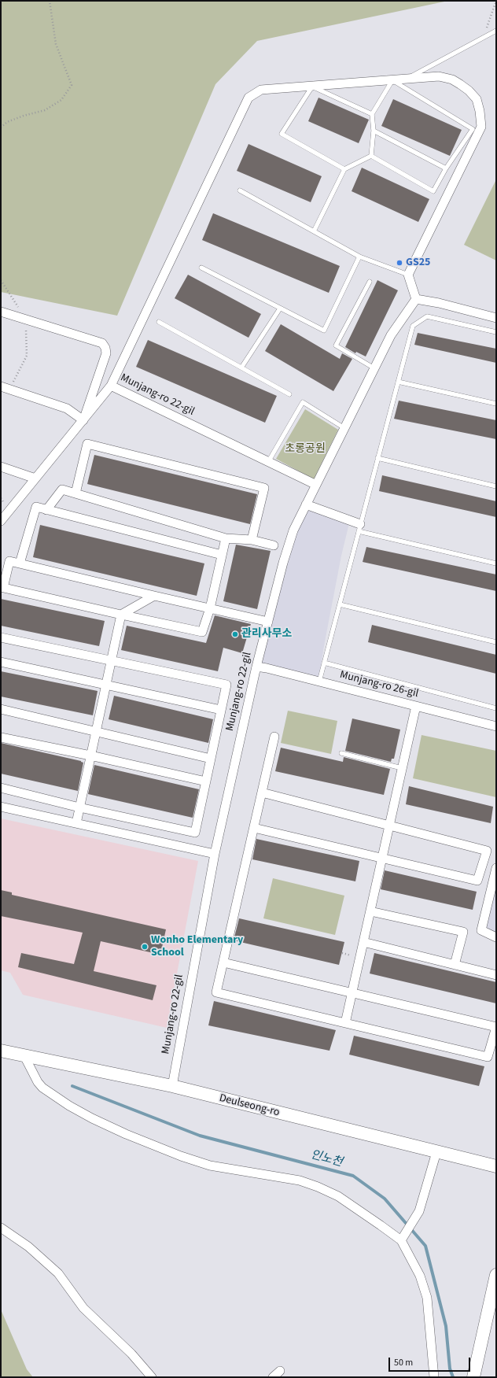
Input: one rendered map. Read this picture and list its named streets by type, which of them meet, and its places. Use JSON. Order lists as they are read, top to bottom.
{
  "streets": {
    "street": ["Munjang-ro 22-gil", "Munjang-ro 26-gil", "Deulseong-ro"]
  },
  "crossings": [
    ["Munjang-ro 22-gil", "Munjang-ro 26-gil"],
    ["Munjang-ro 22-gil", "Deulseong-ro"]
  ],
  "water": ["인노천"],
  "parks": ["초롱공원"],
  "places": ["GS25", "관리사무소", "Wonho Elementary School"],
  "scale_bar": "50 m"
}
